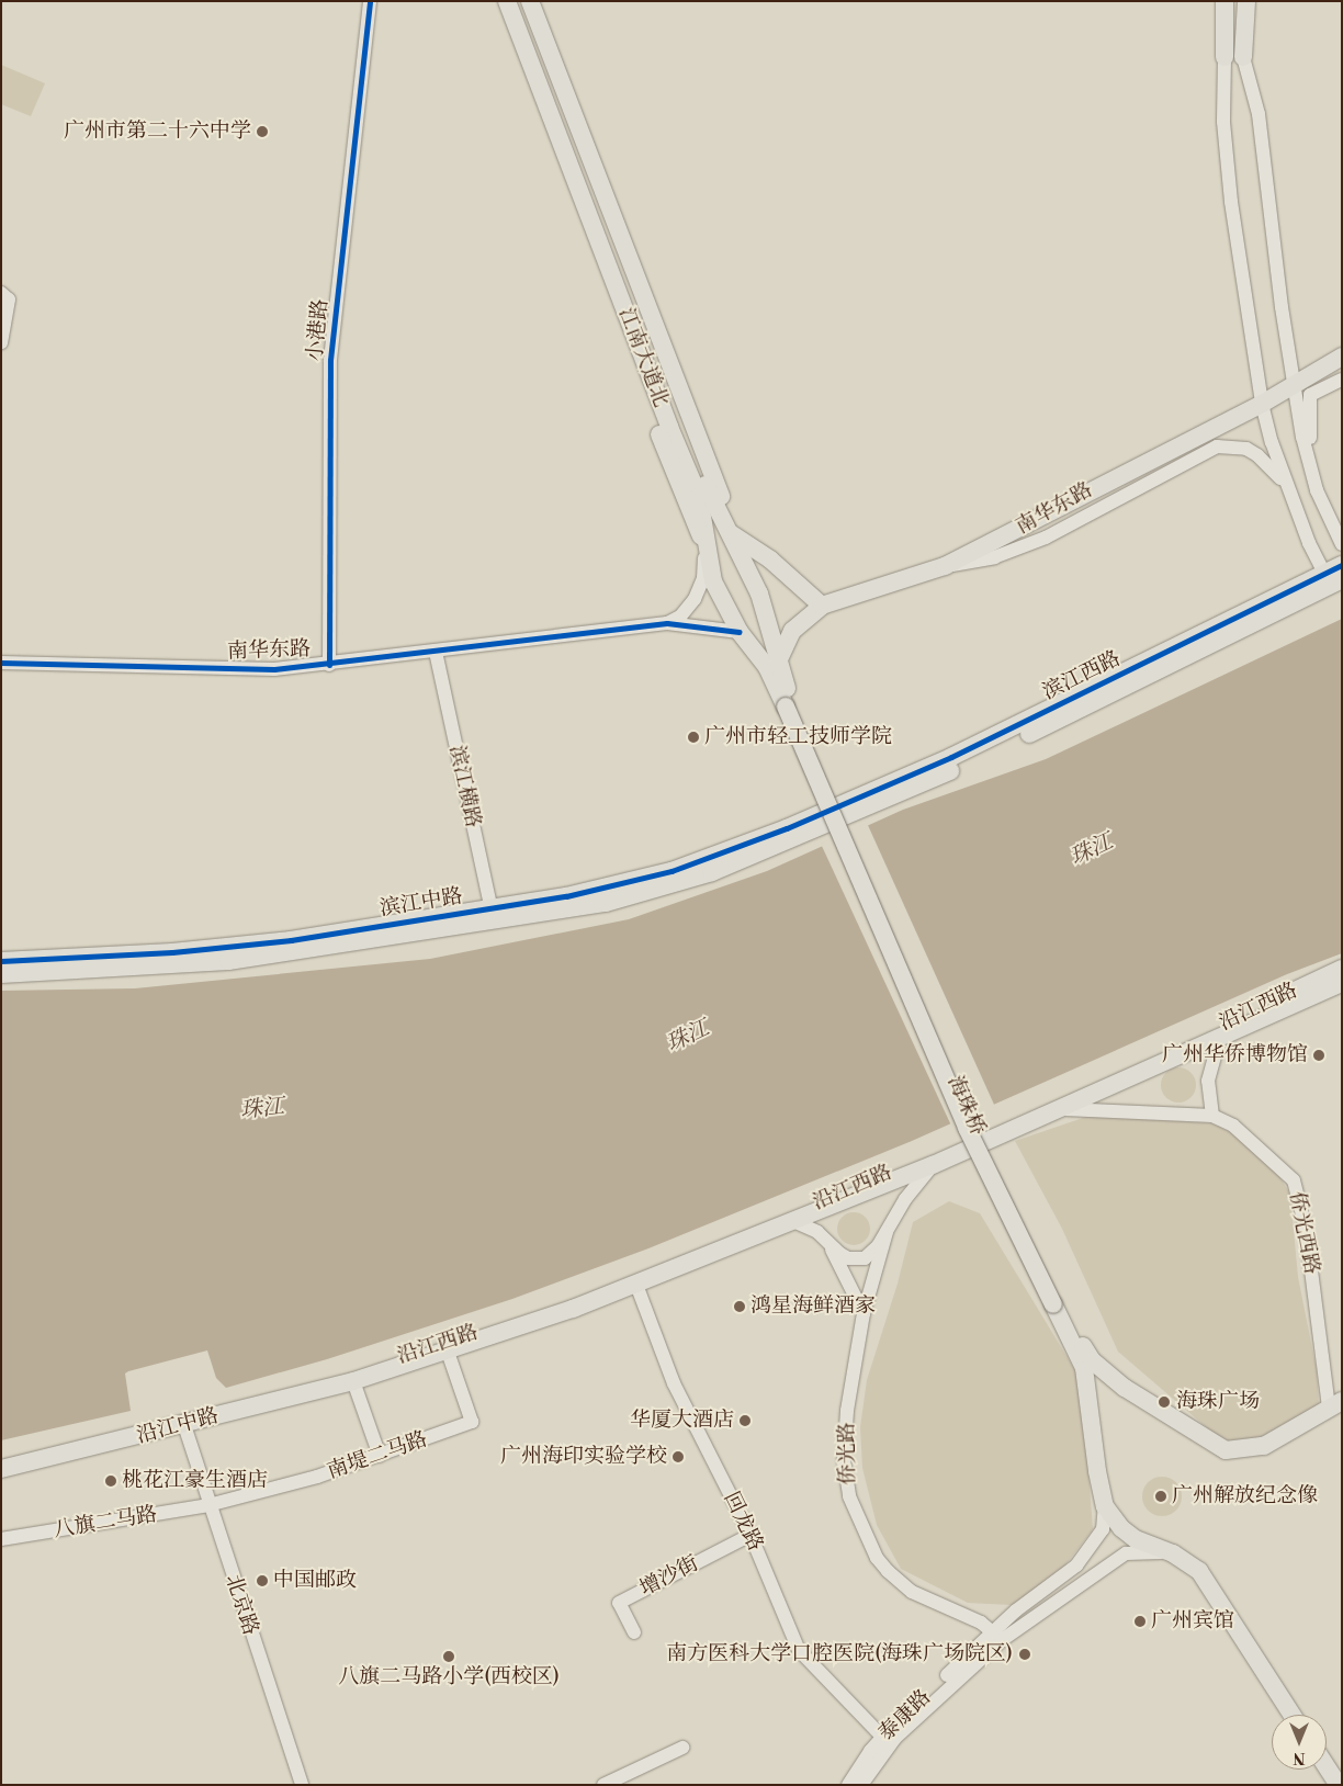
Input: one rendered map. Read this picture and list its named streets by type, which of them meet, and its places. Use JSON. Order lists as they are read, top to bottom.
{
  "streets": {
    "main road": [
      "江南大道北",
      "南华东路",
      "滨江西路",
      "滨江中路",
      "沿江西路",
      "海珠桥",
      "沿江中路"
    ],
    "street": [
      "小港路",
      "滨江横路",
      "侨光西路",
      "侨光路",
      "南堤二马路",
      "回龙路",
      "八旗二马路",
      "增沙街",
      "北京路",
      "泰康路"
    ]
  },
  "crossings": [
    ["小港路", "南华东路"],
    ["江南大道北", "南华东路"],
    ["江南大道北", "海珠桥"],
    ["南华东路", "滨江横路"],
    ["滨江西路", "滨江中路"],
    ["滨江横路", "滨江中路"],
    ["沿江西路", "侨光西路"],
    ["沿江西路", "沿江中路"],
    ["沿江西路", "南堤二马路"],
    ["沿江西路", "回龙路"],
    ["海珠桥", "侨光西路"],
    ["海珠桥", "泰康路"],
    ["沿江中路", "北京路"],
    ["侨光路", "泰康路"],
    ["南堤二马路", "八旗二马路"],
    ["南堤二马路", "北京路"],
    ["回龙路", "增沙街"],
    ["回龙路", "泰康路"],
    ["八旗二马路", "北京路"]
  ],
  "water": ["珠江"],
  "places": [
    "广州市第二十六中学",
    "广州市轻工技师学院",
    "广州华侨博物馆",
    "鸿星海鲜酒家",
    "海珠广场",
    "华厦大酒店",
    "广州海印实验学校",
    "桃花江豪生酒店",
    "广州解放纪念像",
    "中国邮政",
    "广州宾馆",
    "南方医科大学口腔医院(海珠广场院区)",
    "八旗二马路小学(西校区)"
  ],
  "north": "bottom"
}
